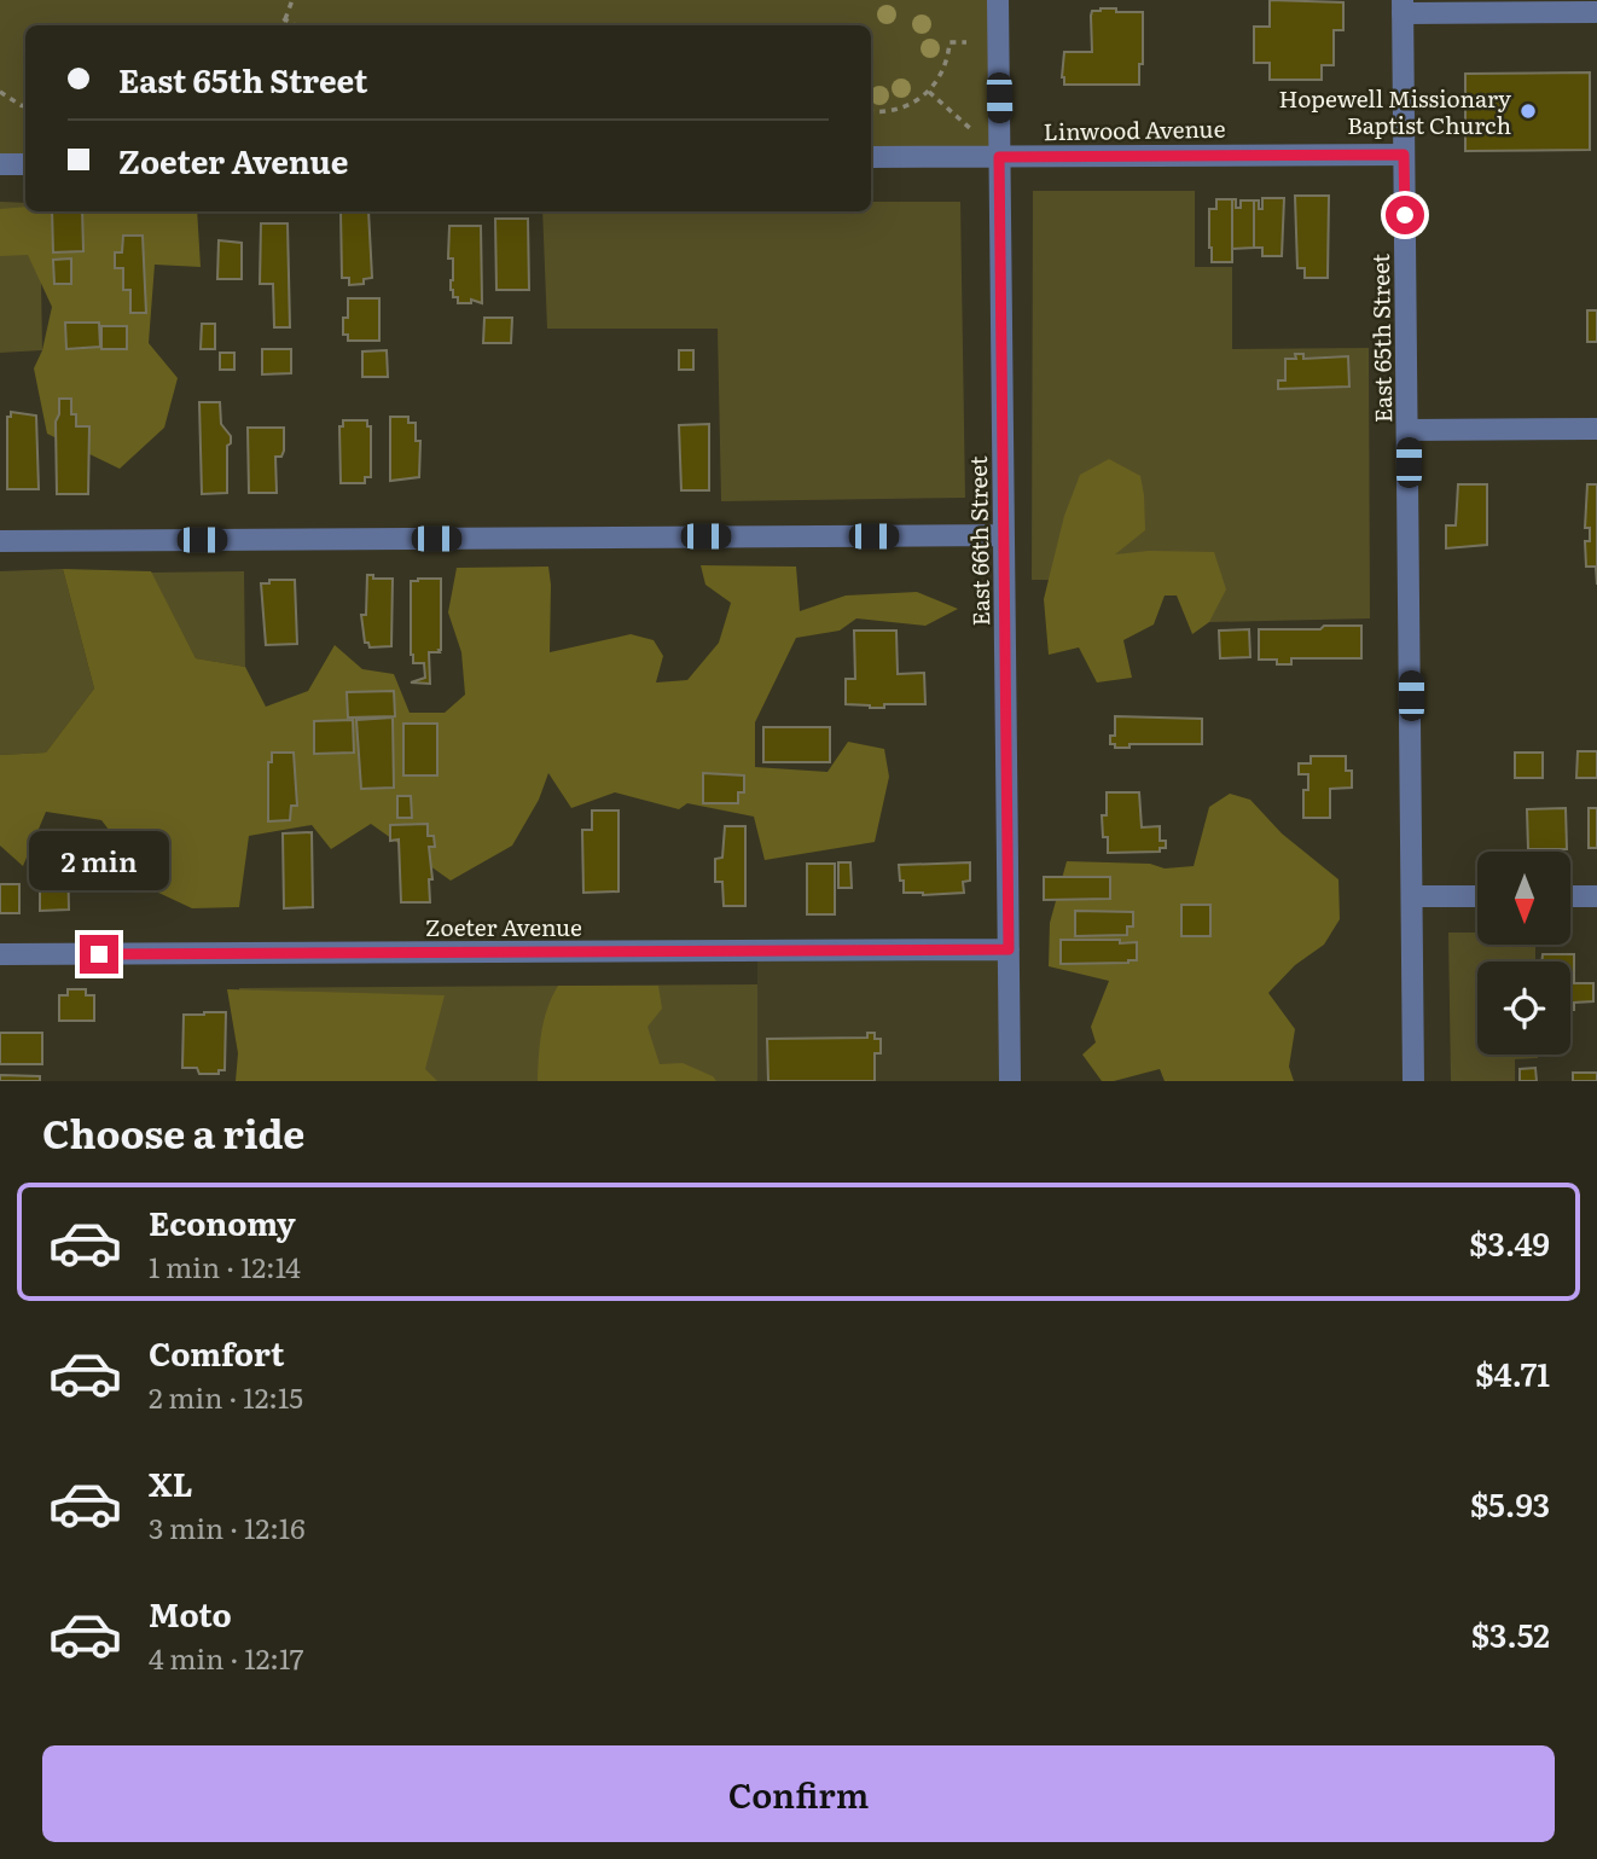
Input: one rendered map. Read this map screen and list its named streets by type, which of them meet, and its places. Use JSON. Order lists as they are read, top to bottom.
{
  "streets": {
    "street": [
      "Linwood Avenue",
      "East 65th Street",
      "East 66th Street",
      "Zoeter Avenue"
    ]
  },
  "crossings": [
    ["Linwood Avenue", "East 65th Street"],
    ["Linwood Avenue", "East 66th Street"],
    ["East 66th Street", "Zoeter Avenue"]
  ],
  "places": ["Hopewell Missionary Baptist Church"],
  "north": "bottom",
  "page": {
    "banner": ["East 65th Street", "Zoeter Avenue"],
    "bubble": "2 min",
    "heading": "Choose a ride",
    "list": [
      {
        "name": "Economy",
        "note": "1 min · 12:14",
        "value": "$3.49"
      },
      {
        "name": "Comfort",
        "note": "2 min · 12:15",
        "value": "$4.71"
      },
      {
        "name": "XL",
        "note": "3 min · 12:16",
        "value": "$5.93"
      },
      {
        "name": "Moto",
        "note": "4 min · 12:17",
        "value": "$3.52"
      }
    ],
    "buttons": "Confirm"
  }
}
